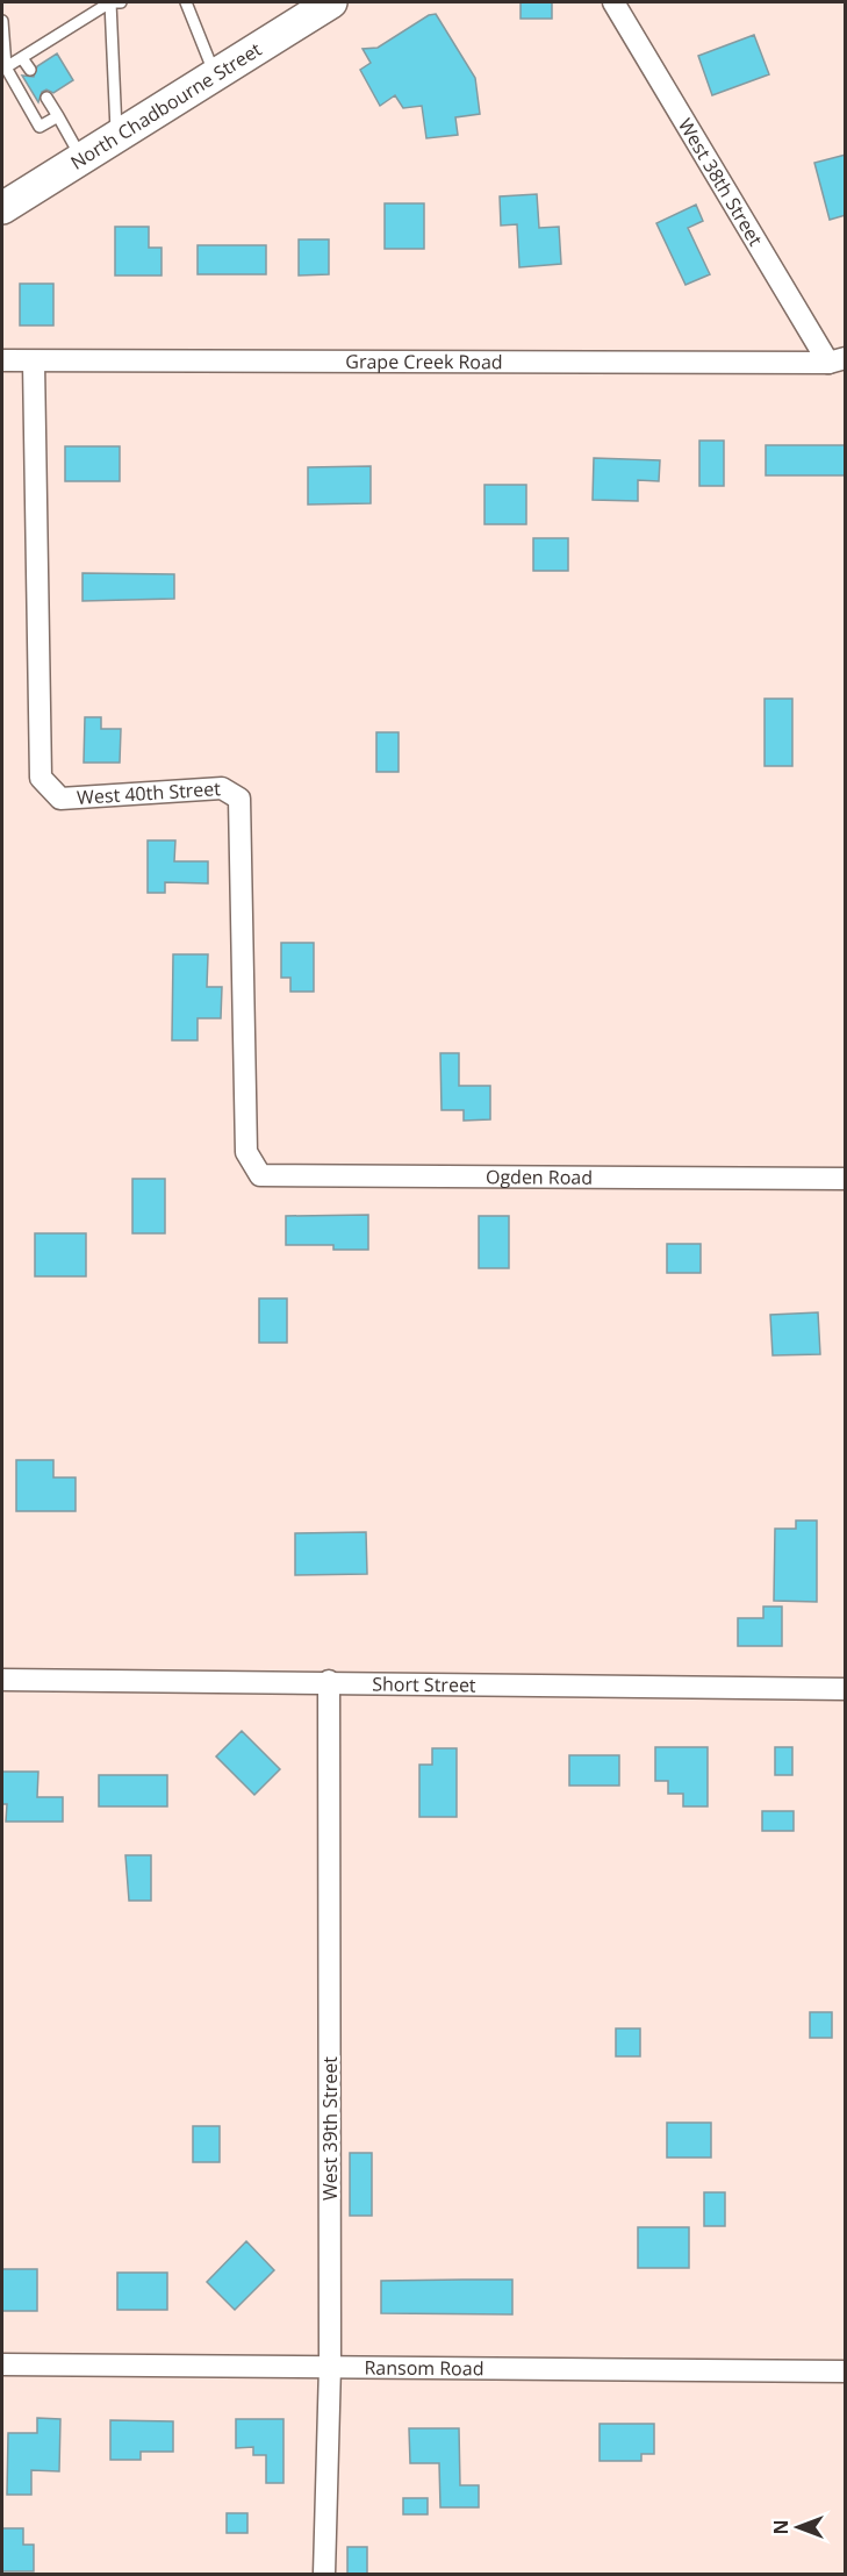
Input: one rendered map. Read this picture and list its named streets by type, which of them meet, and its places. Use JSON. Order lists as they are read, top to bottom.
{
  "streets": {
    "main road": ["North Chadbourne Street"],
    "street": [
      "West 38th Street",
      "Grape Creek Road",
      "West 40th Street",
      "Ogden Road",
      "Short Street",
      "West 39th Street",
      "Ransom Road"
    ]
  },
  "crossings": [
    ["West 38th Street", "Grape Creek Road"],
    ["Grape Creek Road", "West 40th Street"],
    ["West 40th Street", "Ogden Road"],
    ["Short Street", "West 39th Street"],
    ["West 39th Street", "Ransom Road"]
  ],
  "north": "left"
}
